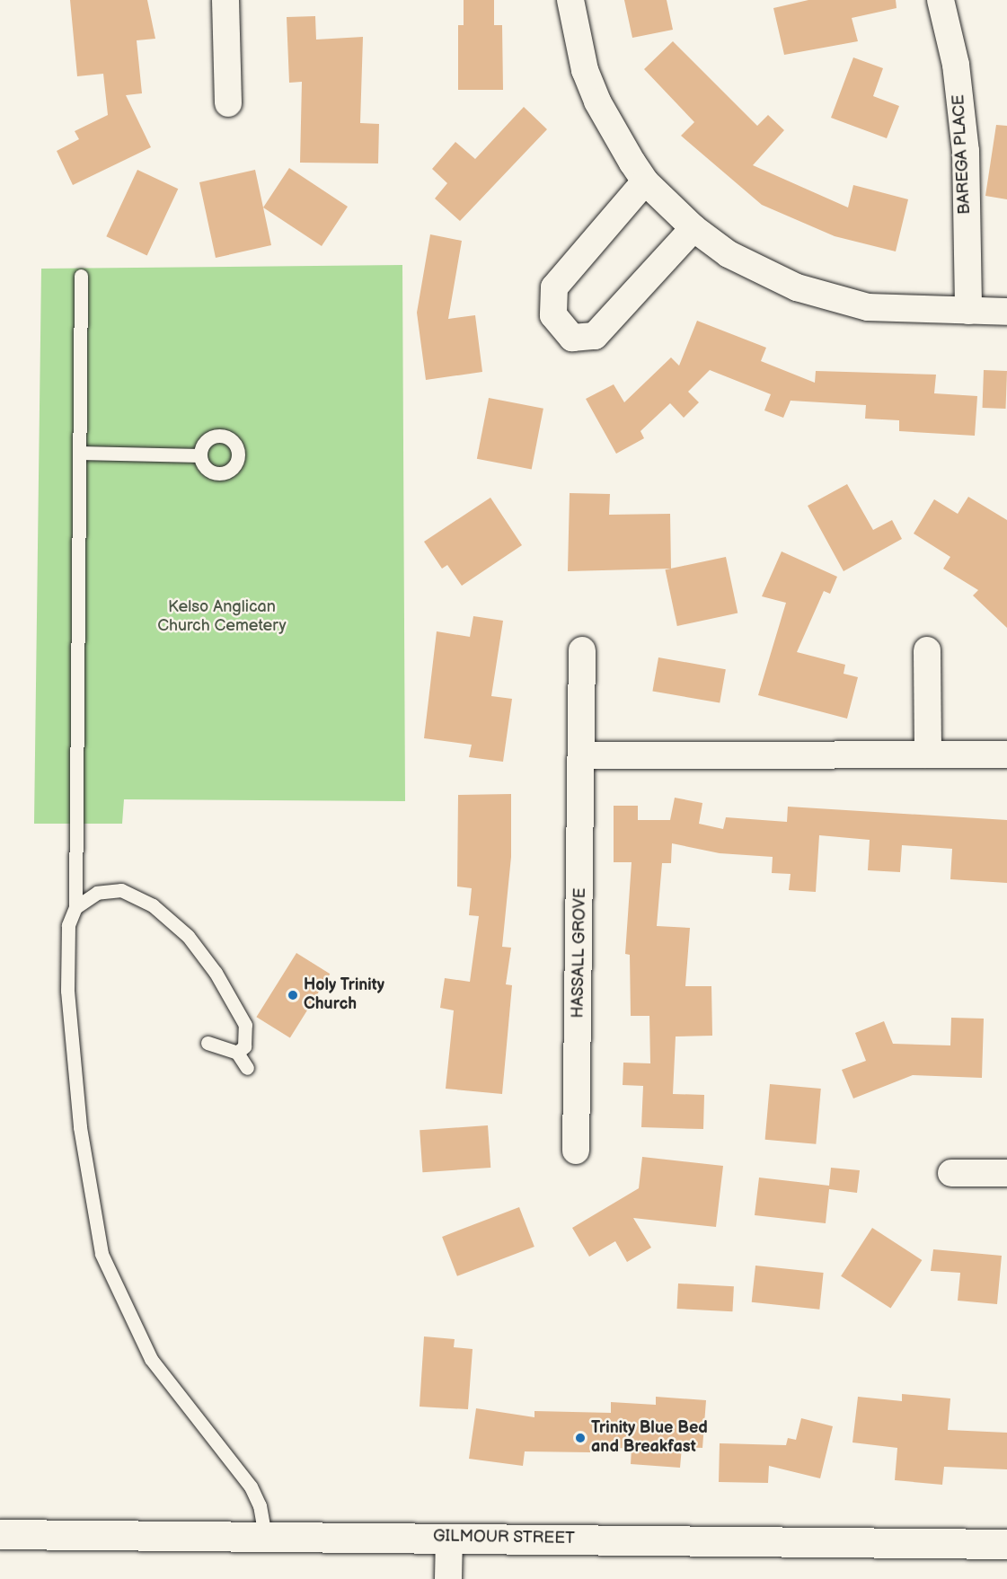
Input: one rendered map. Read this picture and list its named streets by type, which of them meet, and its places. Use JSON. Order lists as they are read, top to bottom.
{
  "streets": {
    "main road": ["GILMOUR STREET"],
    "street": ["BAREGA PLACE", "HASSALL GROVE"]
  },
  "parks": ["Kelso Anglican Church Cemetery"],
  "places": ["Holy Trinity Church", "Trinity Blue Bed and Breakfast"]
}
